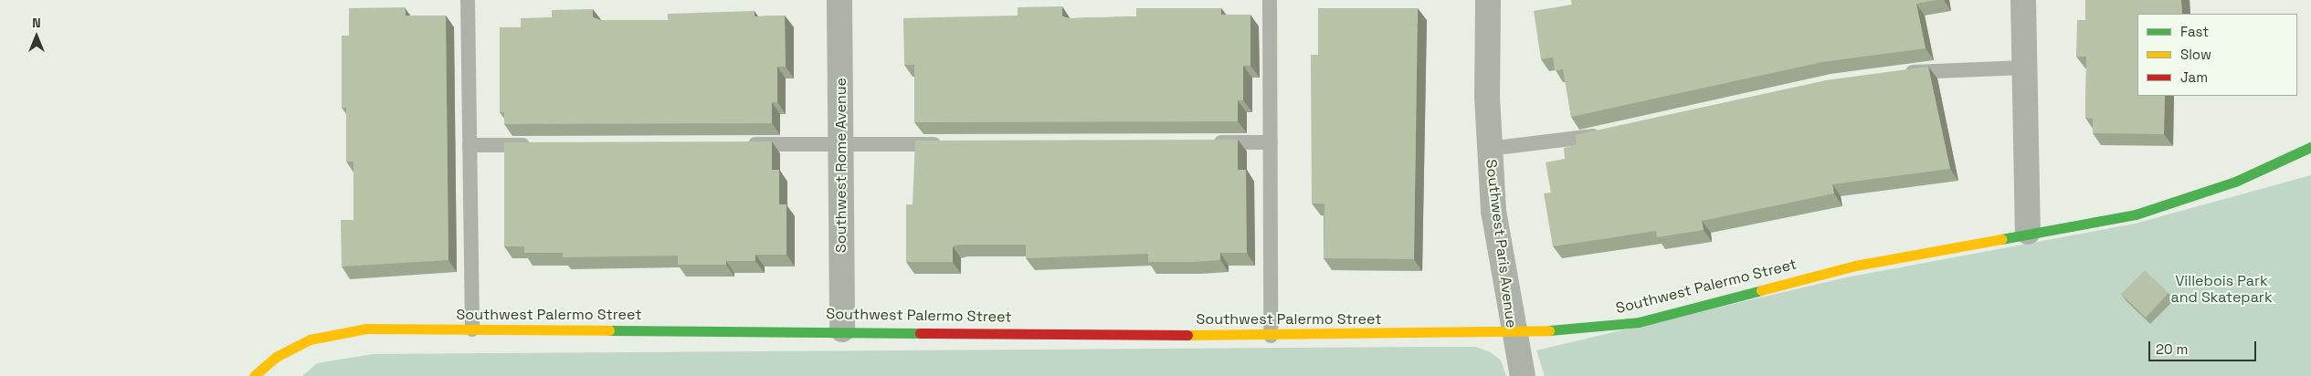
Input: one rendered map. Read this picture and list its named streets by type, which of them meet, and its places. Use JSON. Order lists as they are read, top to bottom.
{
  "streets": {
    "street": ["Southwest Rome Avenue", "Southwest Paris Avenue", "Southwest Palermo Street"]
  },
  "crossings": [
    ["Southwest Rome Avenue", "Southwest Palermo Street"],
    ["Southwest Paris Avenue", "Southwest Palermo Street"]
  ],
  "parks": ["Villebois Park and Skatepark"],
  "legend": ["Fast", "Slow", "Jam"],
  "scale_bar": "20 m",
  "north": "top"
}
